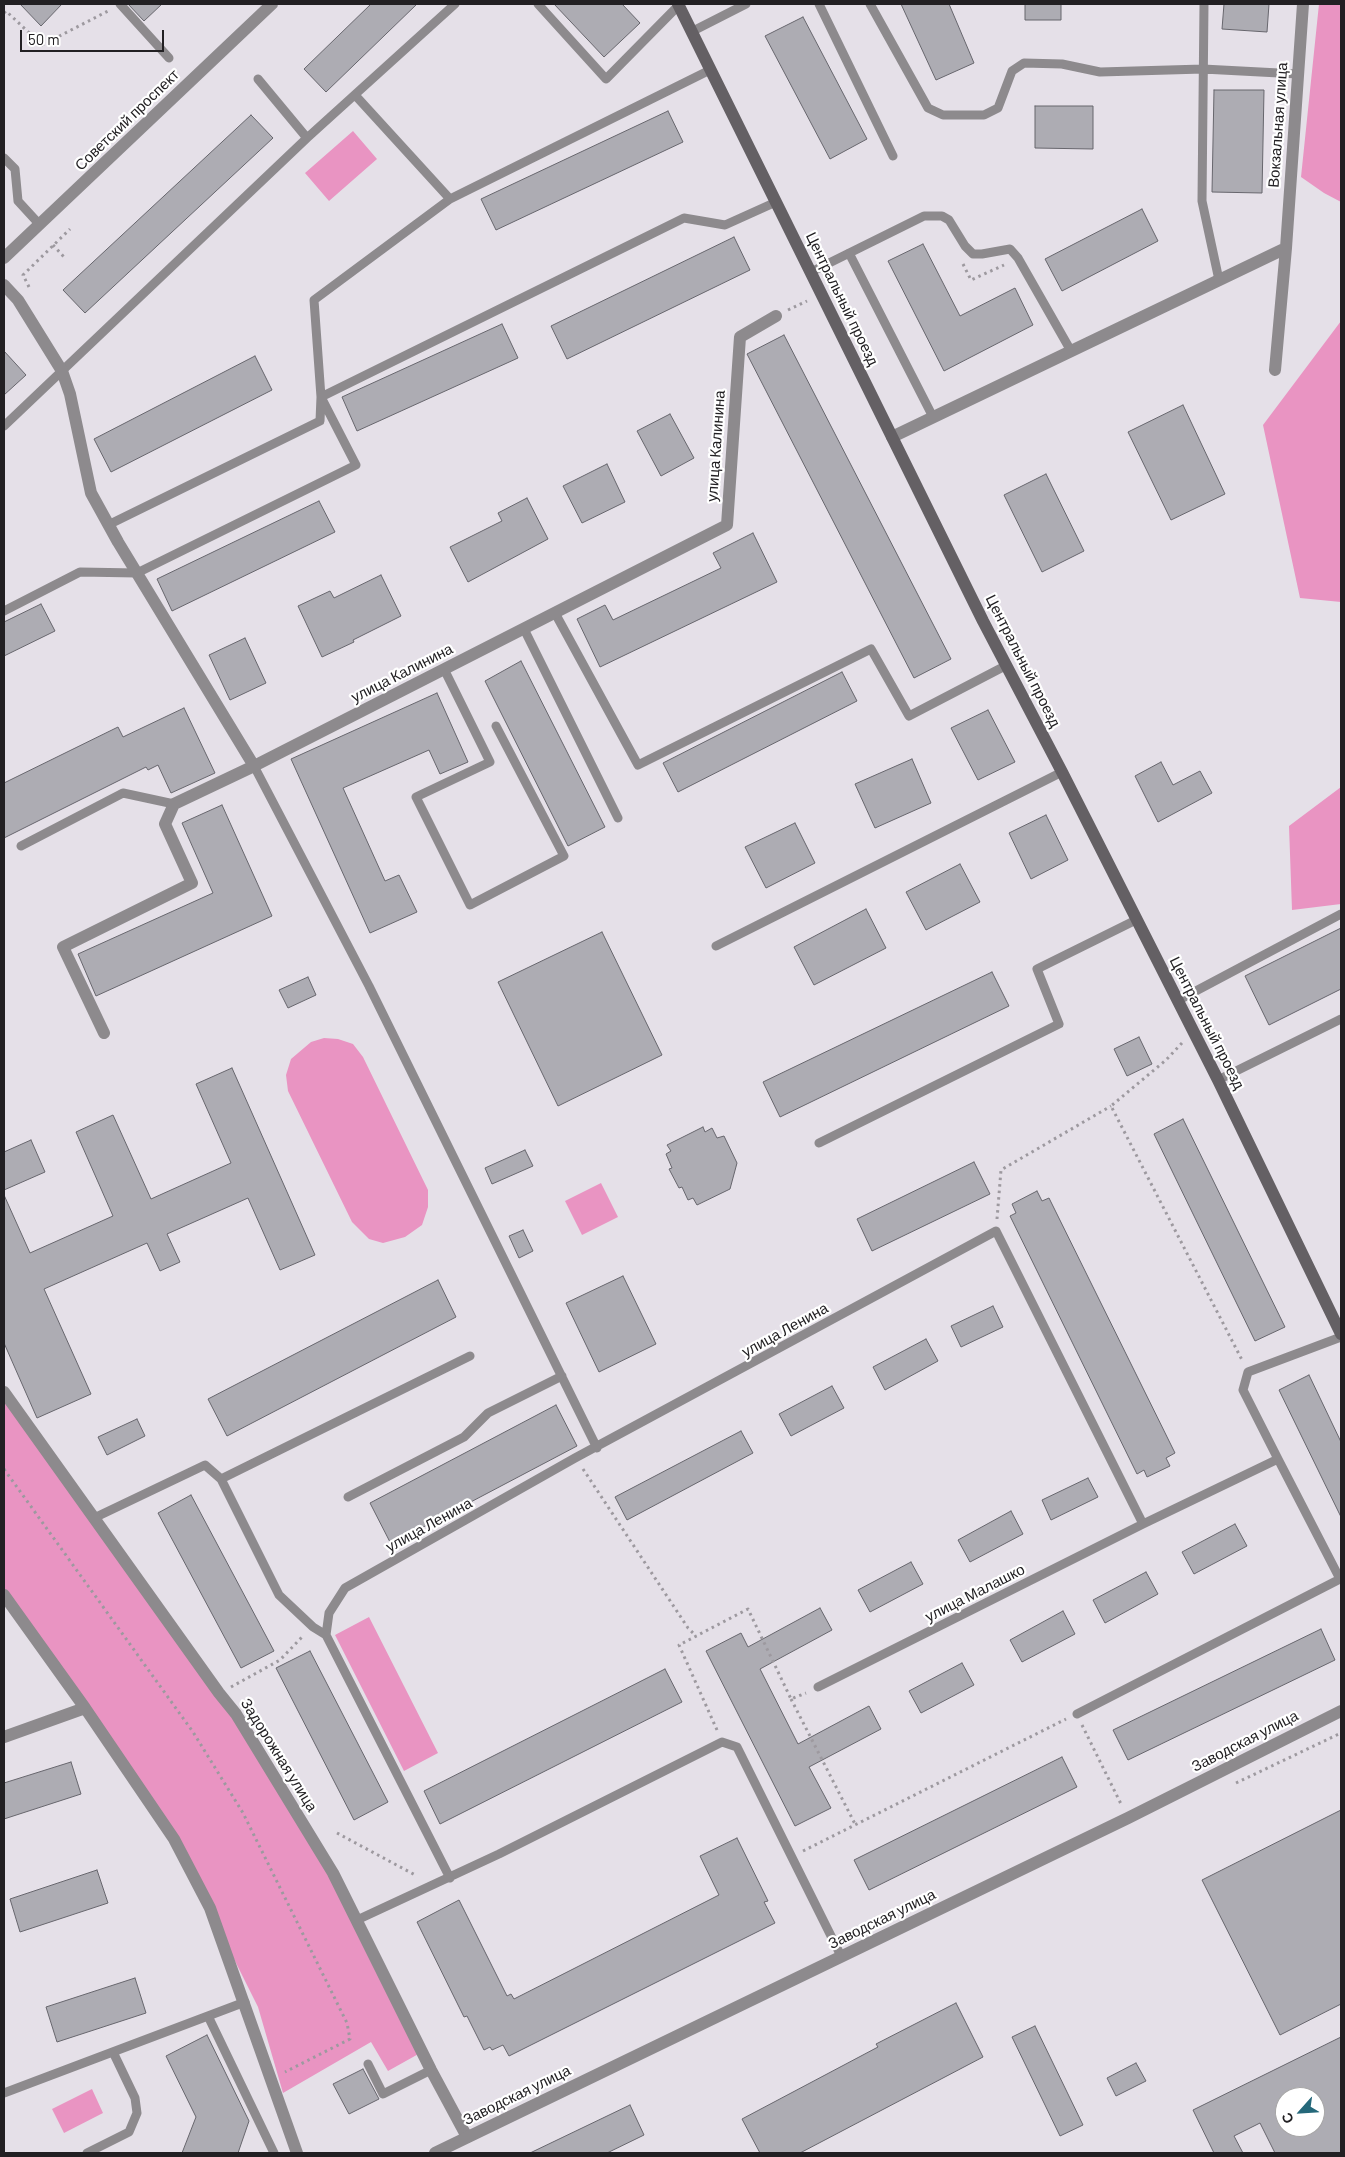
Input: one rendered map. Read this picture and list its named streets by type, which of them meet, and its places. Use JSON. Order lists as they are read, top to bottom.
{
  "streets": {
    "main road": ["Центральный проезд"],
    "street": [
      "Советский проспект",
      "Вокзальная улица",
      "улица Калинина",
      "Заводская улица",
      "Задорожная улица"
    ],
    "lane": ["улица Ленина", "улица Малашко"]
  },
  "crossings": [
    ["Заводская улица", "Задорожная улица"]
  ],
  "scale_bar": "50 m",
  "north": "bottom left"
}
